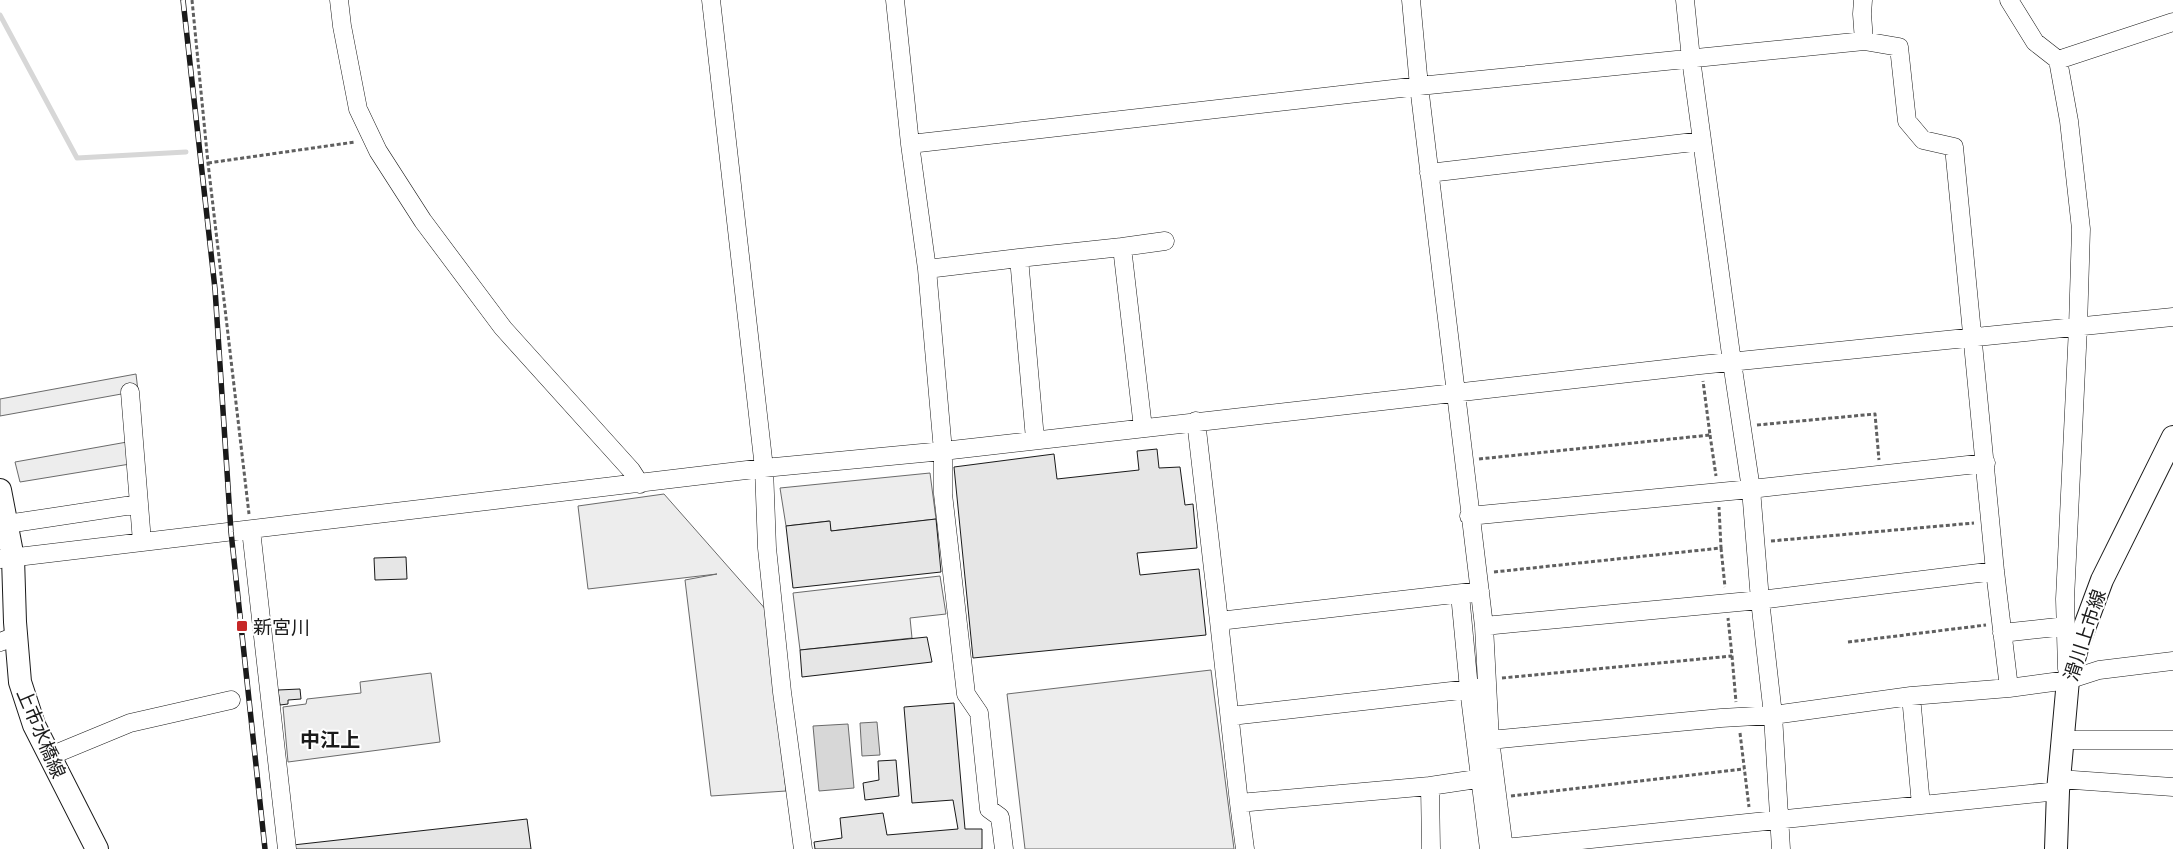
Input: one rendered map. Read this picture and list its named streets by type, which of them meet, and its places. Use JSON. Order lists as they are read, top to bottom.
{
  "streets": {
    "main road": ["滑川上市線", "上市水橋線"]
  },
  "districts": ["中江上"],
  "places": {
    "transit": ["新宮川"]
  }
}
